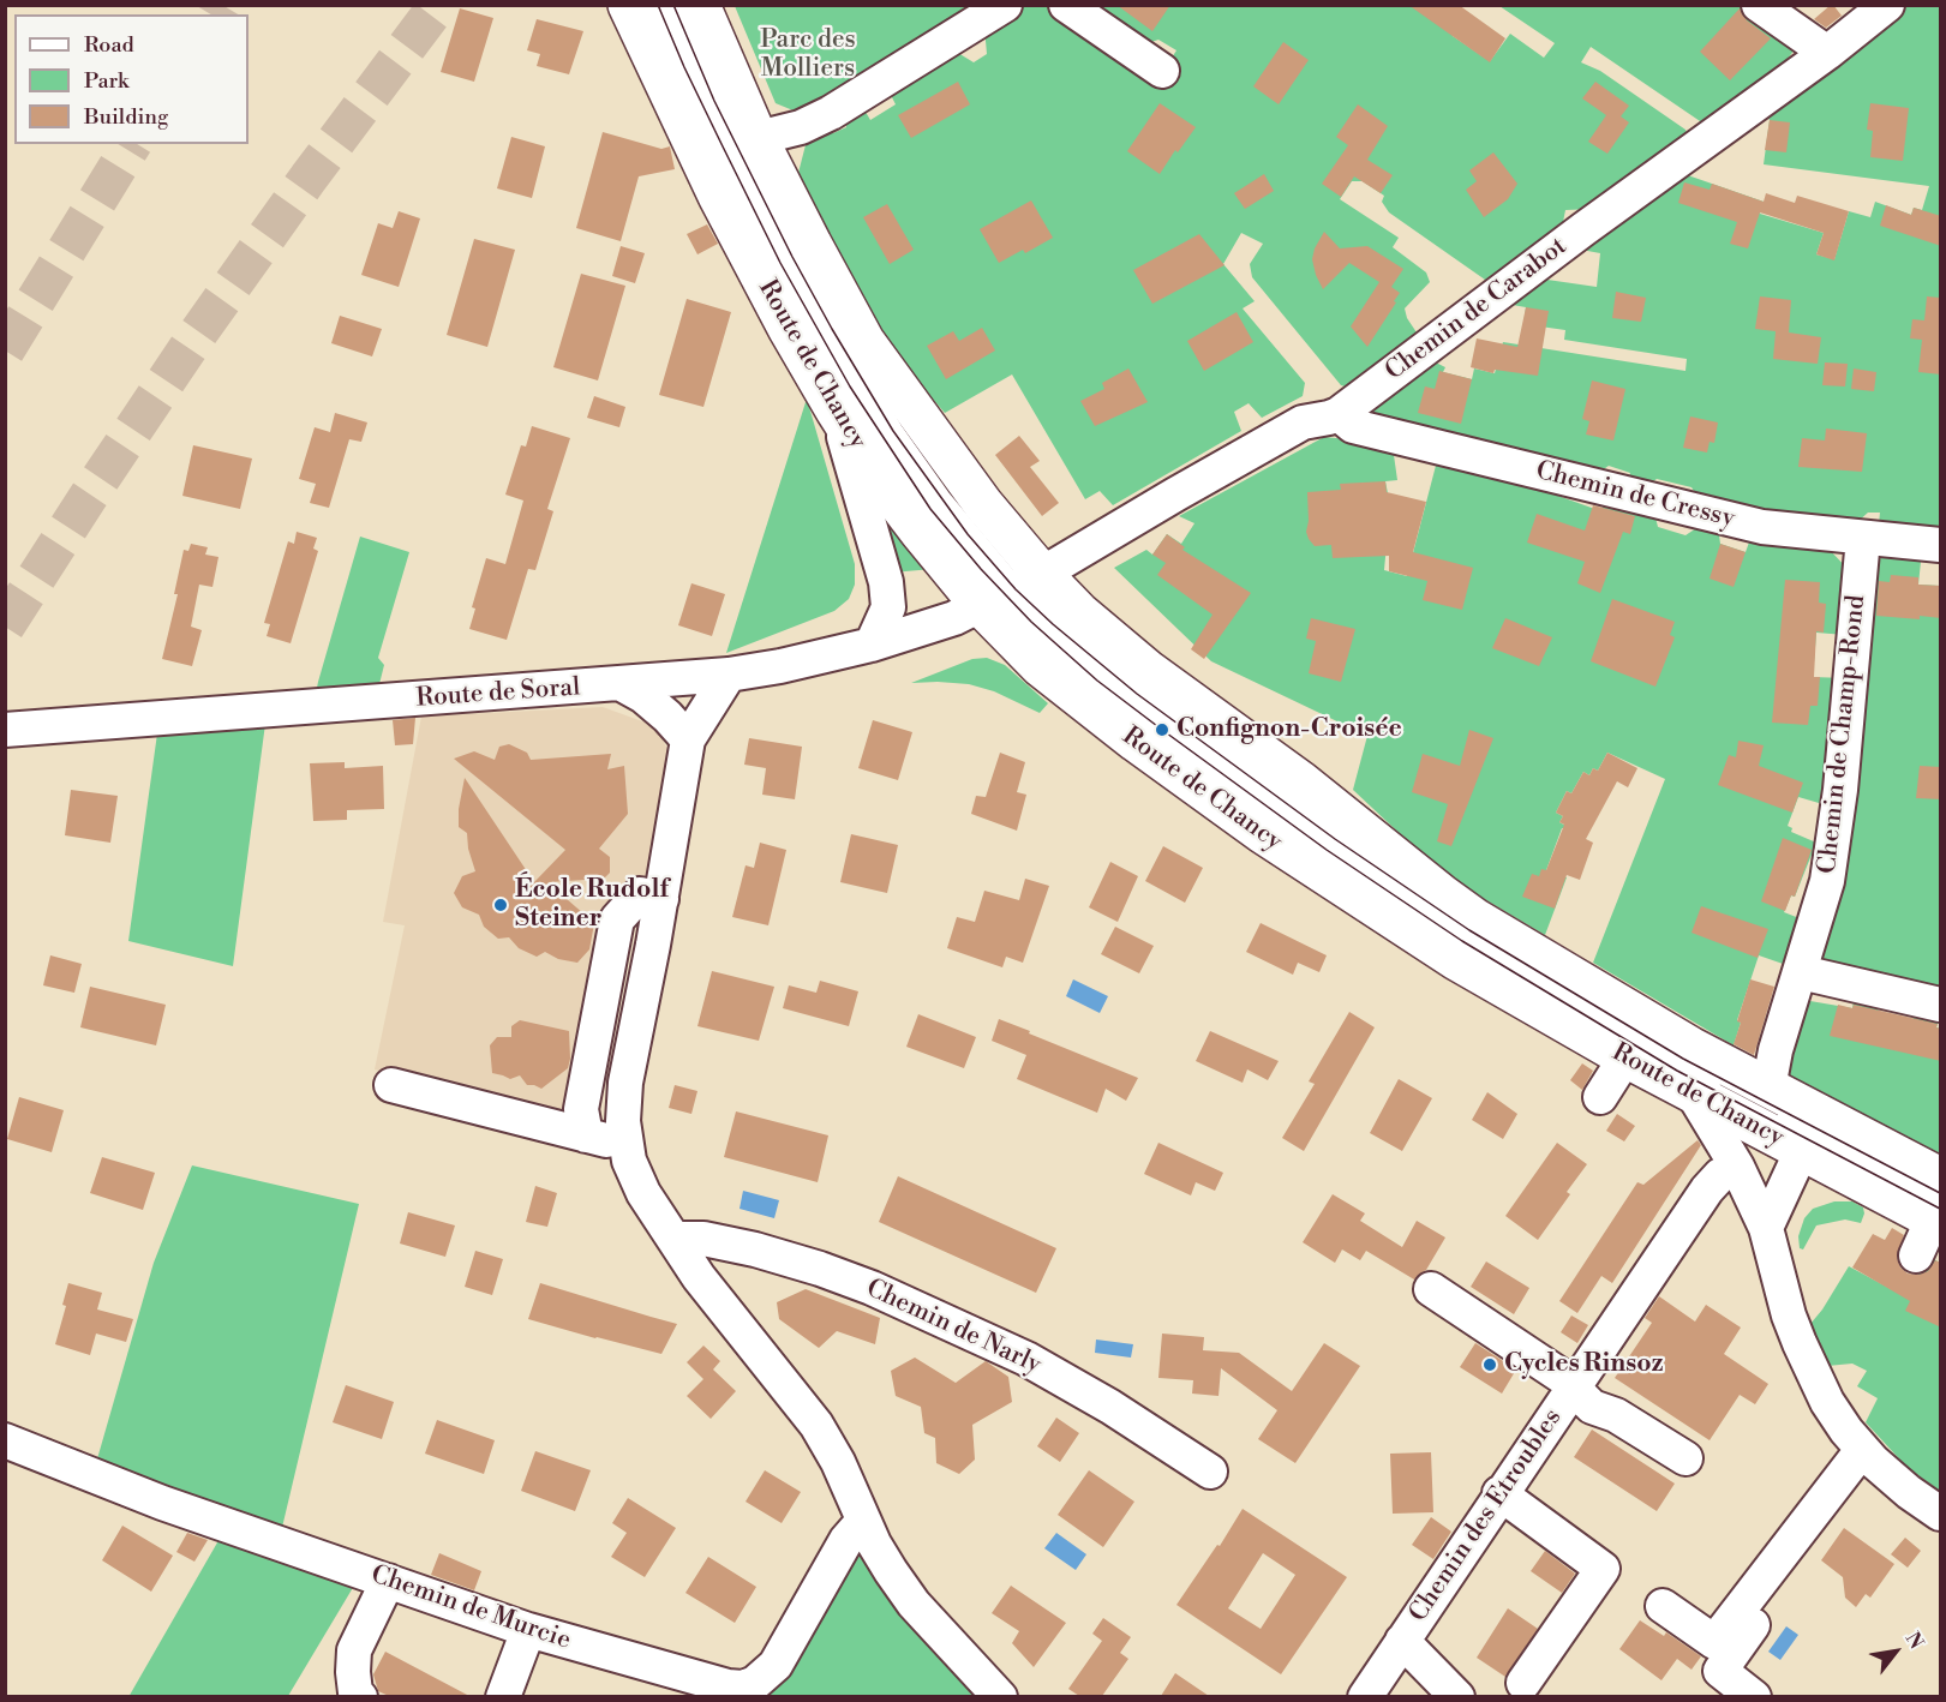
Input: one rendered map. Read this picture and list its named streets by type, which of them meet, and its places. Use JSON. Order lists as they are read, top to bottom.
{
  "streets": {
    "main road": ["Route de Chancy"],
    "street": [
      "Chemin de Carabot",
      "Chemin de Cressy",
      "Route de Soral",
      "Chemin de Champ-Rond",
      "Chemin de Narly",
      "Chemin des Etroubles",
      "Chemin de Murcie"
    ]
  },
  "crossings": [
    ["Chemin de Carabot", "Route de Chancy"],
    ["Chemin de Carabot", "Chemin de Cressy"],
    ["Chemin de Carabot", "Route de Soral"],
    ["Route de Chancy", "Route de Soral"],
    ["Route de Chancy", "Chemin de Champ-Rond"],
    ["Chemin de Cressy", "Chemin de Champ-Rond"],
    ["Chemin de Champ-Rond", "Chemin des Etroubles"]
  ],
  "parks": ["Parc des Molliers"],
  "places": ["Confignon-Croisée", "École Rudolf Steiner", "Cycles Rinsoz"],
  "legend": ["Road", "Park", "Building"],
  "north": "top right"
}
